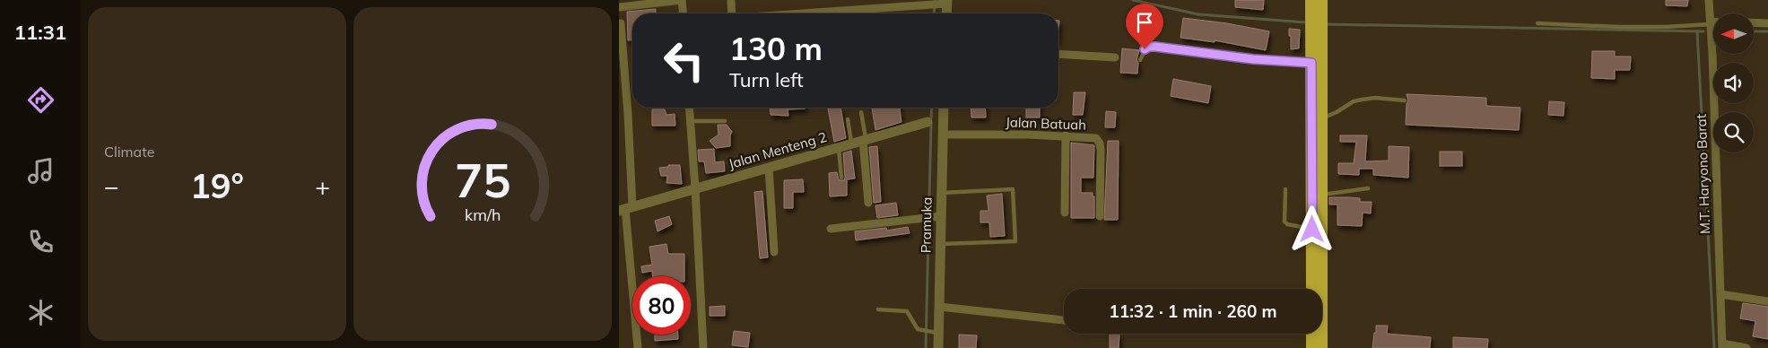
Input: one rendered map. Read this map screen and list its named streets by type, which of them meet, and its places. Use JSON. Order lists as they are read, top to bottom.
{
  "streets": {
    "street": [
      "Jalan Batuah",
      "Jalan Menteng 2",
      "M.T. Haryono Barat",
      "Pramuka"
    ]
  },
  "crossings": [
    ["Jalan Batuah", "Pramuka"],
    ["Jalan Menteng 2", "Pramuka"]
  ],
  "north": "left",
  "page": {
    "tabs": "11:31",
    "tile": "Climate",
    "turn": ["130 m", "Turn left"],
    "heat": ["−", "19°", "+"],
    "limit": "80",
    "trip": "11:32 · 1 min · 260 m",
    "gauge": ["75", "km/h"]
  }
}
